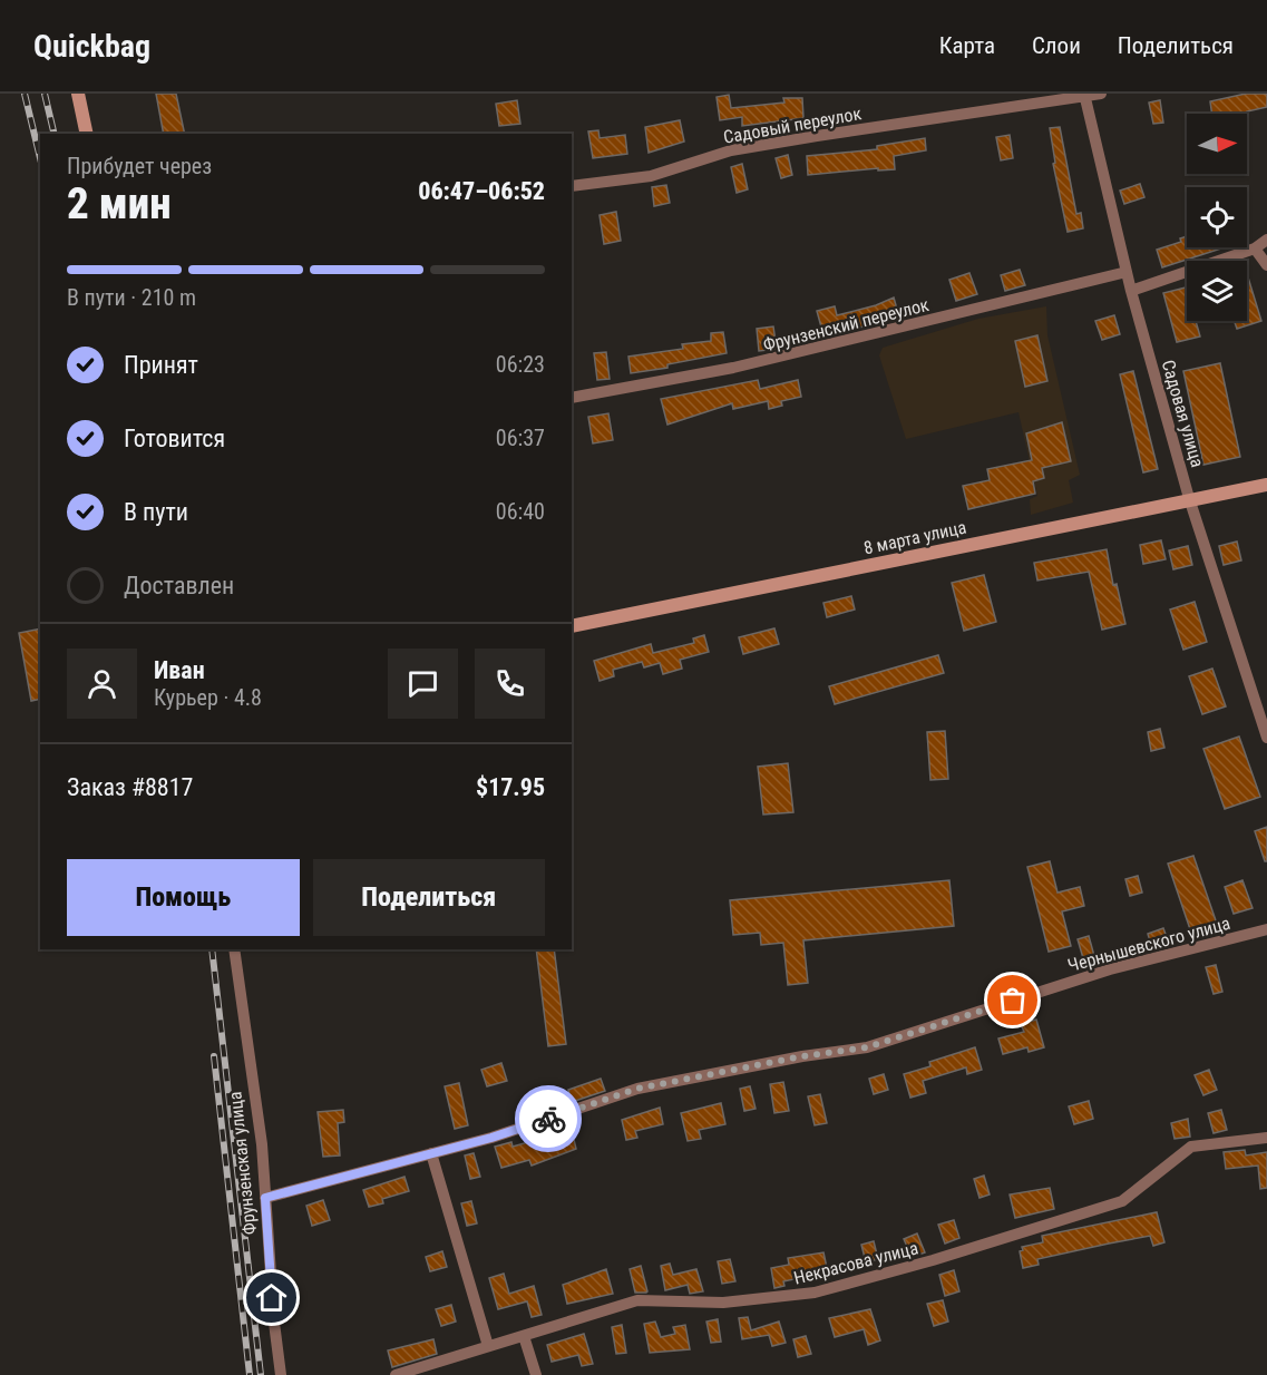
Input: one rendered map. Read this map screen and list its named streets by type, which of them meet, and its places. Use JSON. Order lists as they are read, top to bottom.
{
  "streets": {
    "street": [
      "Садовый переулок",
      "Фрунзенский переулок",
      "Садовая улица",
      "8 марта улица",
      "Чернышевского улица",
      "Фрунзенская улица",
      "Некрасова улица"
    ]
  },
  "crossings": [
    ["Садовый переулок", "Садовая улица"],
    ["Фрунзенский переулок", "Садовая улица"],
    ["Садовая улица", "8 марта улица"],
    ["Чернышевского улица", "Фрунзенская улица"]
  ],
  "north": "right",
  "page": {
    "header": "Quickbag",
    "nav": ["Карта", "Слои", "Поделиться"],
    "heading": ["2 мин", "Прибудет через", "06:47–06:52"],
    "panel": [
      "Иван",
      "Курьер · 4.8",
      "Заказ #8817",
      "$17.95"
    ],
    "bar": "В пути · 210 m",
    "list": [
      ["Принят", "06:23"],
      ["Готовится", "06:37"],
      ["В пути", "06:40"],
      "Доставлен"
    ],
    "buttons": ["Помощь", "Поделиться"]
  }
}
